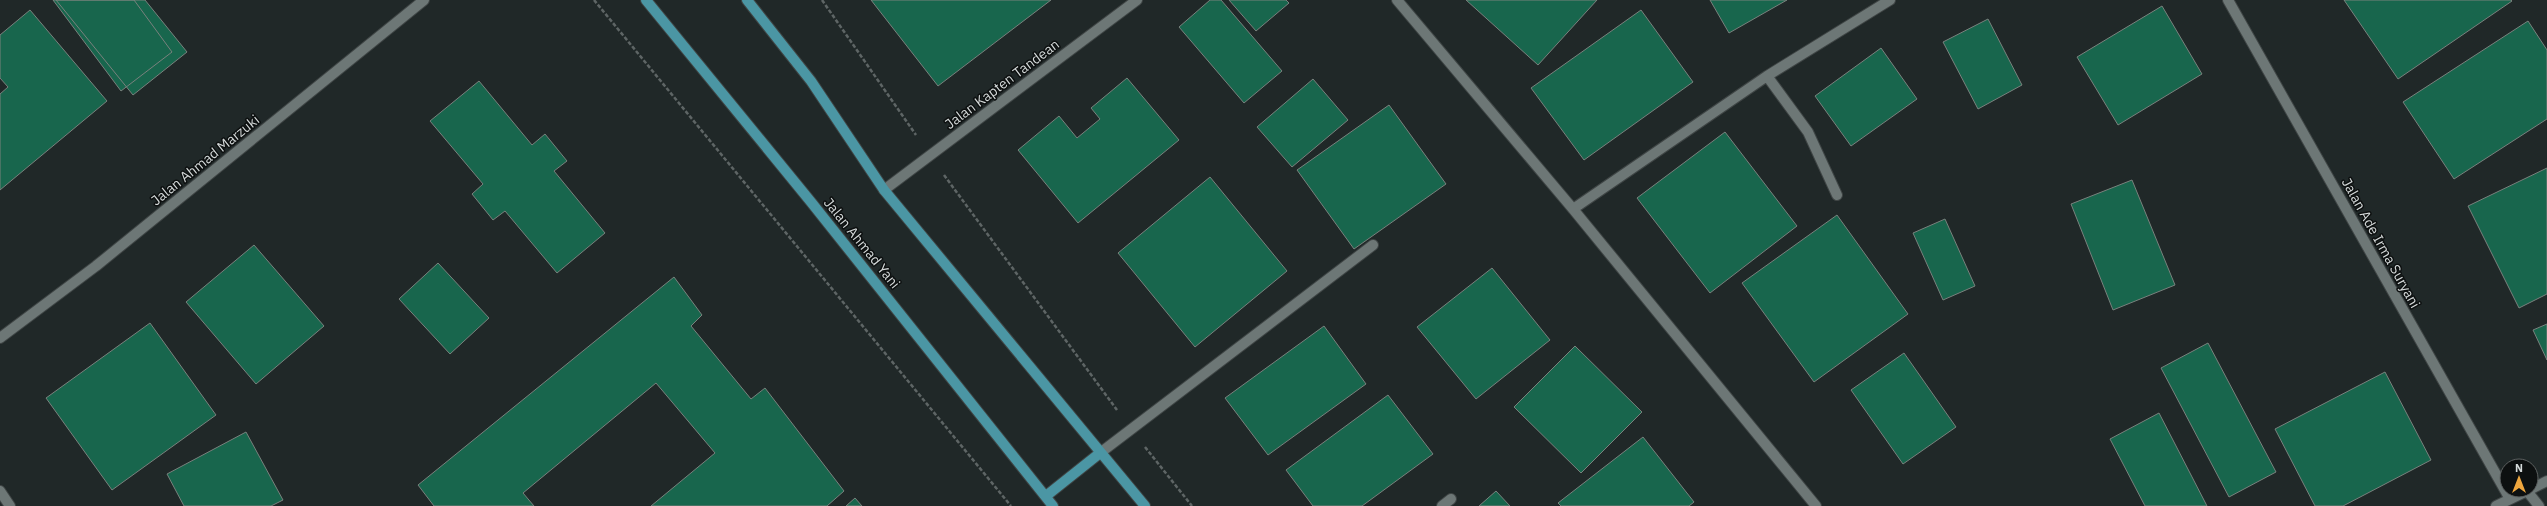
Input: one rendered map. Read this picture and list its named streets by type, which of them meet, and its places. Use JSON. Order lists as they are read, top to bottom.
{
  "streets": {
    "main road": ["Jalan Ahmad Yani"],
    "street": ["Jalan Kapten Tandean", "Jalan Ahmad Marzuki", "Jalan Ade Irma Suryani"]
  },
  "north": "top"
}
